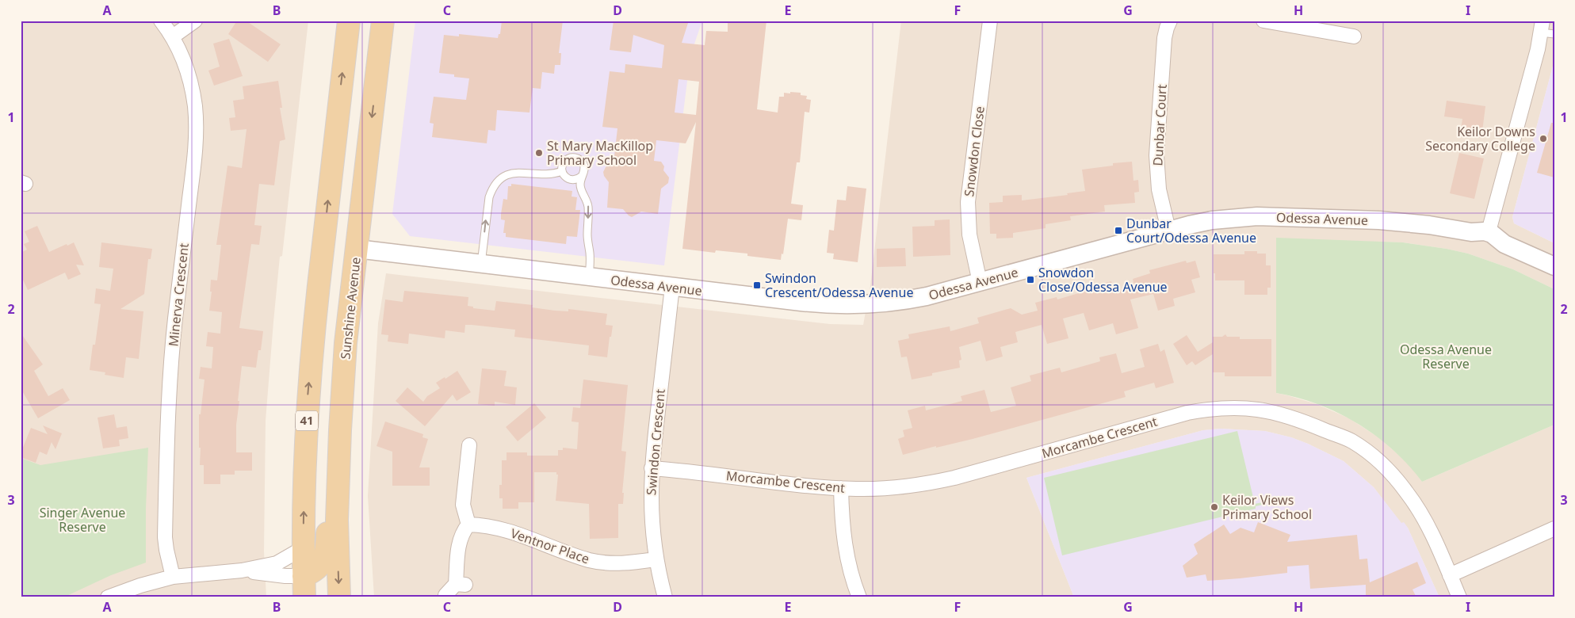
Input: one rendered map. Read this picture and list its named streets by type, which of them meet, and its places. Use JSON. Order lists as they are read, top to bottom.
{
  "streets": {
    "main road": ["Sunshine Avenue", "41"],
    "street": [
      "Dunbar Court",
      "Snowdon Close",
      "Odessa Avenue",
      "Minerva Crescent",
      "Morcambe Crescent",
      "Swindon Crescent",
      "Ventnor Place"
    ]
  },
  "crossings": [
    ["Dunbar Court", "Odessa Avenue"],
    ["Snowdon Close", "Odessa Avenue"],
    ["Odessa Avenue", "Sunshine Avenue"],
    ["Odessa Avenue", "Swindon Crescent"],
    ["Morcambe Crescent", "Swindon Crescent"],
    ["Swindon Crescent", "Ventnor Place"]
  ],
  "parks": ["Odessa Avenue Reserve", "Singer Avenue Reserve"],
  "places": {
    "other": ["Keilor Downs Secondary College", "St Mary MacKillop Primary School", "Keilor Views Primary School"],
    "transit": ["Dunbar Court/Odessa Avenue", "Snowdon Close/Odessa Avenue", "Swindon Crescent/Odessa Avenue"]
  },
  "grid": {
    "columns": [
      "A",
      "B",
      "C",
      "D",
      "E",
      "F",
      "G",
      "H",
      "I"
    ],
    "rows": ["1", "2", "3"]
  }
}
